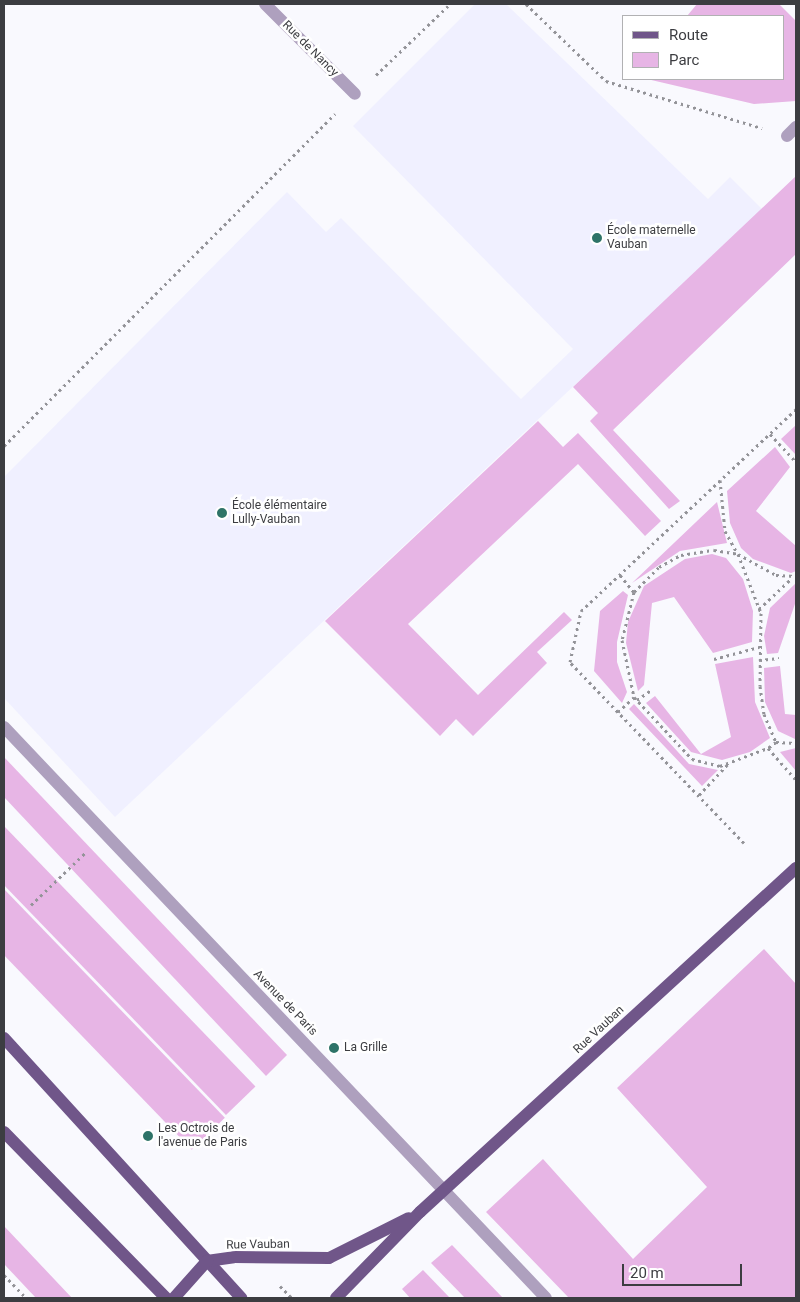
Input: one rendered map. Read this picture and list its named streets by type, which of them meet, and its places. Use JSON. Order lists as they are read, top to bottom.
{
  "streets": {
    "main road": ["Rue Vauban"],
    "street": ["Rue de Nancy", "Avenue de Paris"]
  },
  "crossings": [
    ["Avenue de Paris", "Rue Vauban"]
  ],
  "places": [
    "École maternelle Vauban",
    "École élémentaire Lully-Vauban",
    "La Grille",
    "Les Octrois de l'avenue de Paris"
  ],
  "legend": ["Route", "Parc"],
  "scale_bar": "20 m"
}
